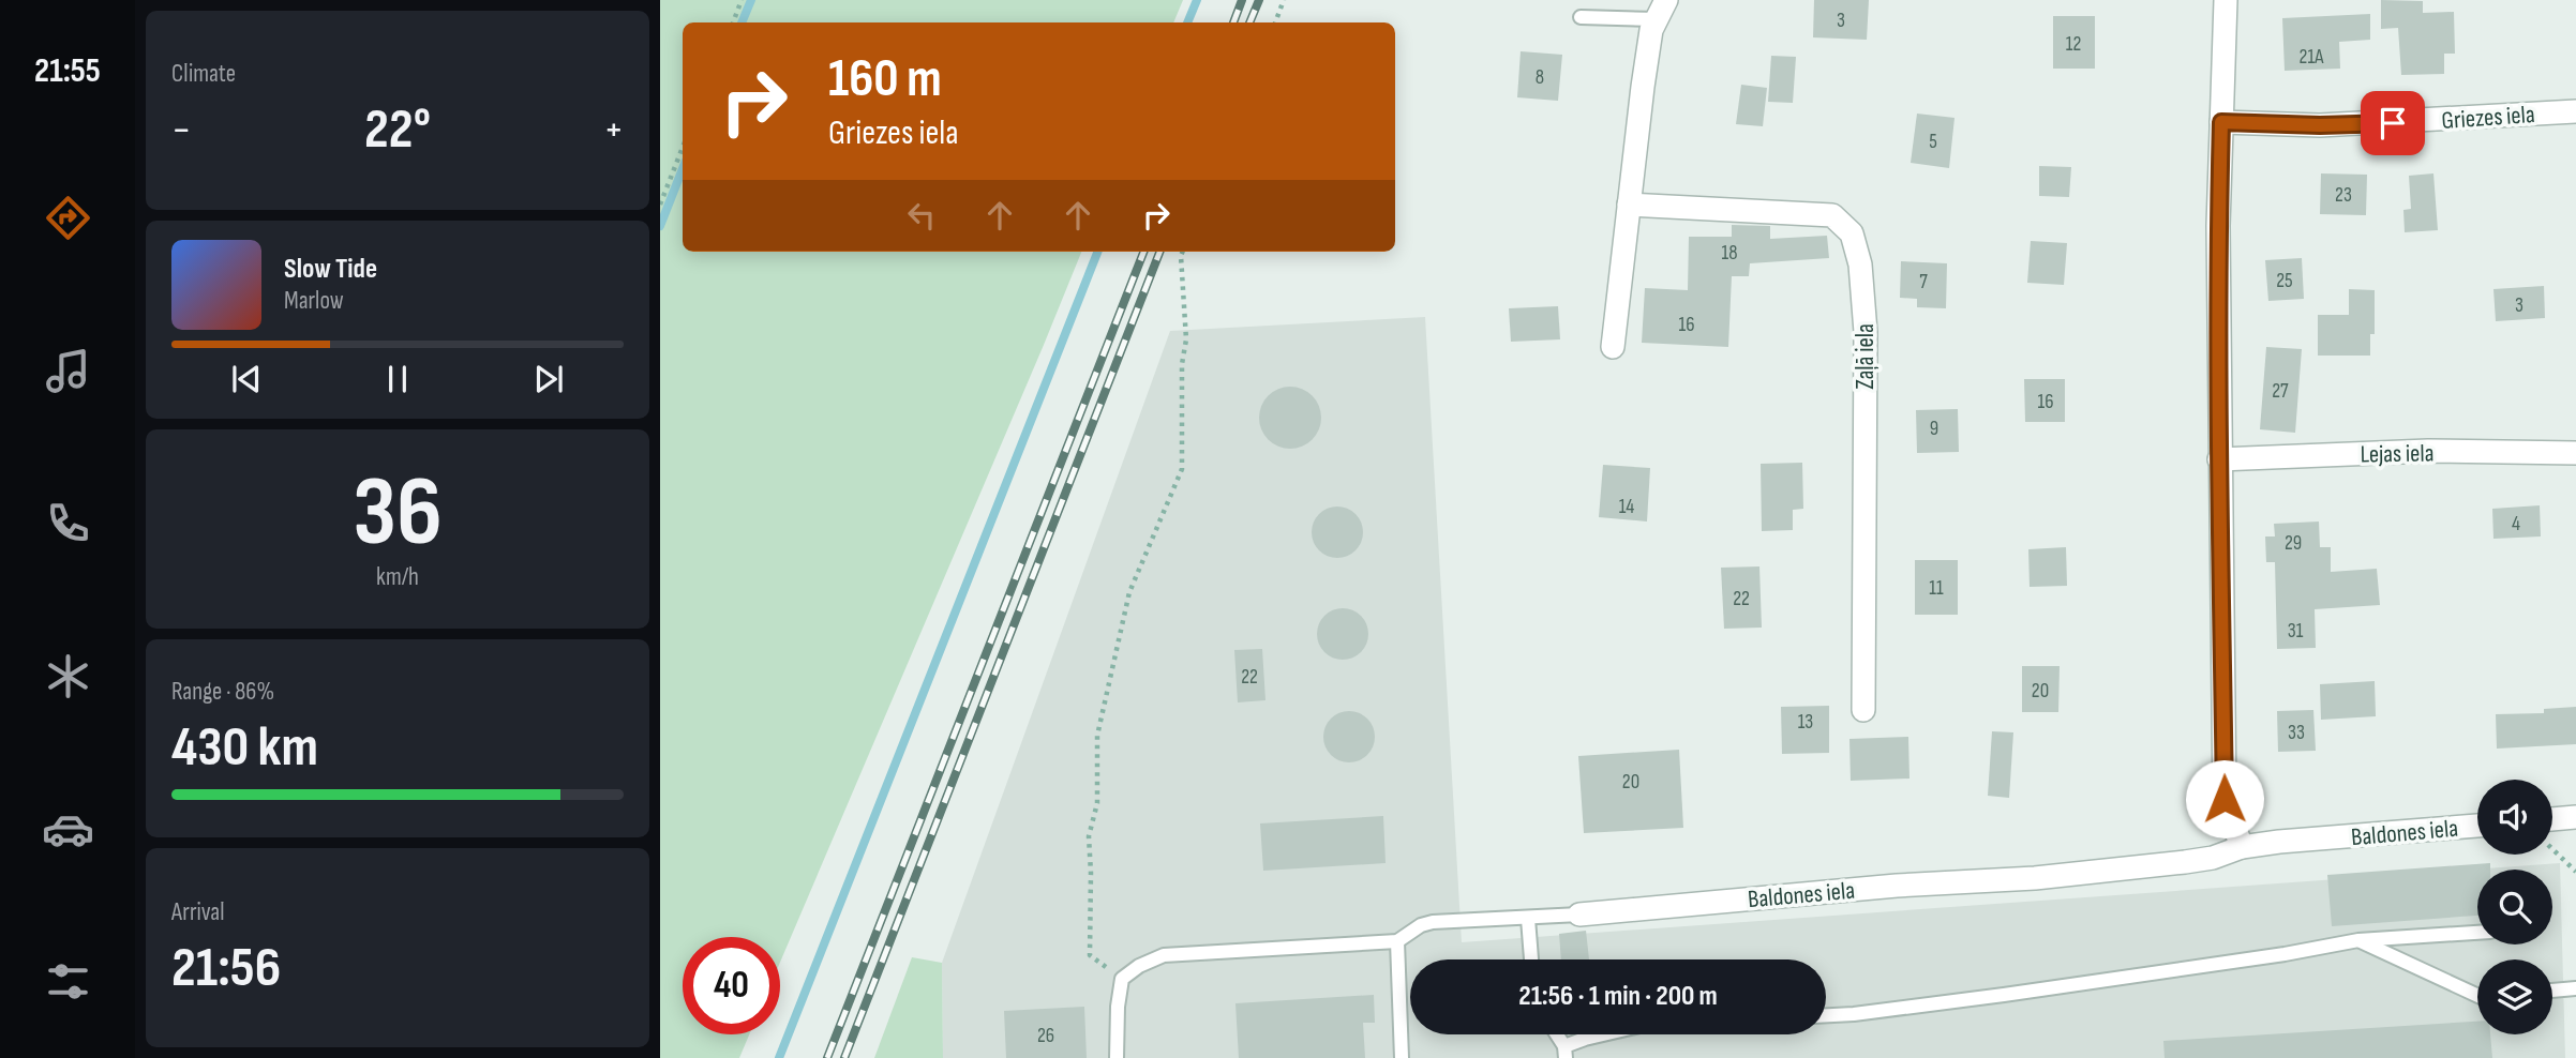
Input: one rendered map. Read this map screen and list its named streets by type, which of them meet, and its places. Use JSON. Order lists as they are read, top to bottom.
{
  "streets": {
    "street": [
      "Griezes iela",
      "Zaļā iela",
      "Lejas iela",
      "Baldones iela"
    ]
  },
  "house_numbers": [
    "3",
    "12",
    "21A",
    "8",
    "5",
    "23",
    "18",
    "25",
    "7",
    "3",
    "16",
    "27",
    "16",
    "9",
    "14",
    "4",
    "29",
    "11",
    "22",
    "31",
    "22",
    "20",
    "13",
    "33",
    "20",
    "26"
  ],
  "page": {
    "tabs": "21:55",
    "tile": [
      "Climate",
      ["36", "km/h"],
      ["Range · 86%", "430 km"],
      ["Arrival", "21:56"]
    ],
    "turn": ["160 m", "Griezes iela"],
    "heat": ["−", "22°", "+"],
    "song": ["Slow Tide", "Marlow"],
    "limit": "40",
    "trip": "21:56 · 1 min · 200 m"
  }
}
